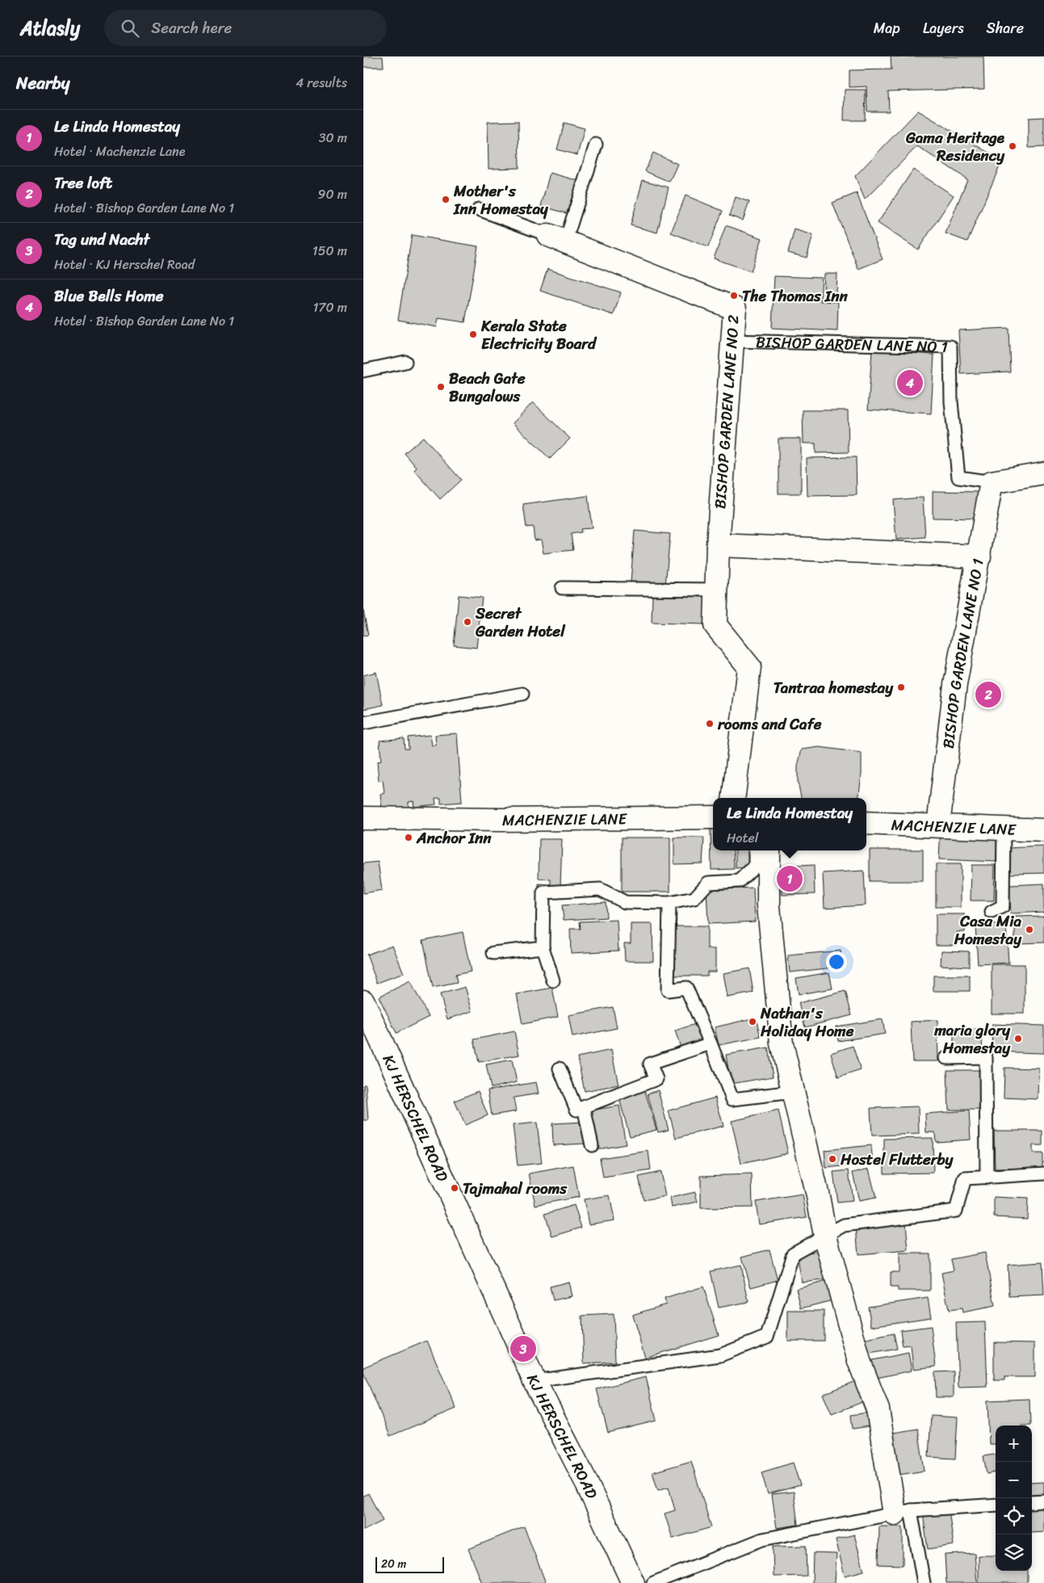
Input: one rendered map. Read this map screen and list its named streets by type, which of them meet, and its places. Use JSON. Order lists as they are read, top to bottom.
{
  "streets": {
    "street": [
      "BISHOP GARDEN LANE NO 1",
      "BISHOP GARDEN LANE NO 2",
      "MACHENZIE LANE",
      "KJ HERSCHEL ROAD"
    ]
  },
  "crossings": [
    ["BISHOP GARDEN LANE NO 1", "BISHOP GARDEN LANE NO 2"],
    ["BISHOP GARDEN LANE NO 1", "MACHENZIE LANE"]
  ],
  "places": [
    "Gama Heritage Residency",
    "Mother's Inn Homestay",
    "The Thomas Inn",
    "Kerala State Electricity Board",
    "Beach Gate Bungalows",
    "Secret Garden Hotel",
    "Tantraa homestay",
    "rooms and Cafe",
    "Anchor Inn",
    "Casa Mia Homestay",
    "Nathan's Holiday Home",
    "maria glory Homestay",
    "Hostel Flutterby",
    "Tajmahal rooms"
  ],
  "scale_bar": "20 m",
  "page": {
    "header": "Atlasly",
    "search": "Search here",
    "nav": ["Map", "Layers", "Share"],
    "heading": ["Nearby", "4 results"],
    "list": [
      {
        "mark": "1",
        "name": "Le Linda Homestay",
        "note": "Hotel · Machenzie Lane",
        "value": "30 m"
      },
      {
        "mark": "2",
        "name": "Tree loft",
        "note": "Hotel · Bishop Garden Lane No 1",
        "value": "90 m"
      },
      {
        "mark": "3",
        "name": "Tag und Nacht",
        "note": "Hotel · KJ Herschel Road",
        "value": "150 m"
      },
      {
        "mark": "4",
        "name": "Blue Bells Home",
        "note": "Hotel · Bishop Garden Lane No 1",
        "value": "170 m"
      }
    ],
    "pins": [
      "4",
      "2",
      "1",
      "3"
    ],
    "popup": ["Le Linda Homestay", "Hotel"],
    "map_buttons": ["+", "−"],
    "scale": "20 m"
  }
}
